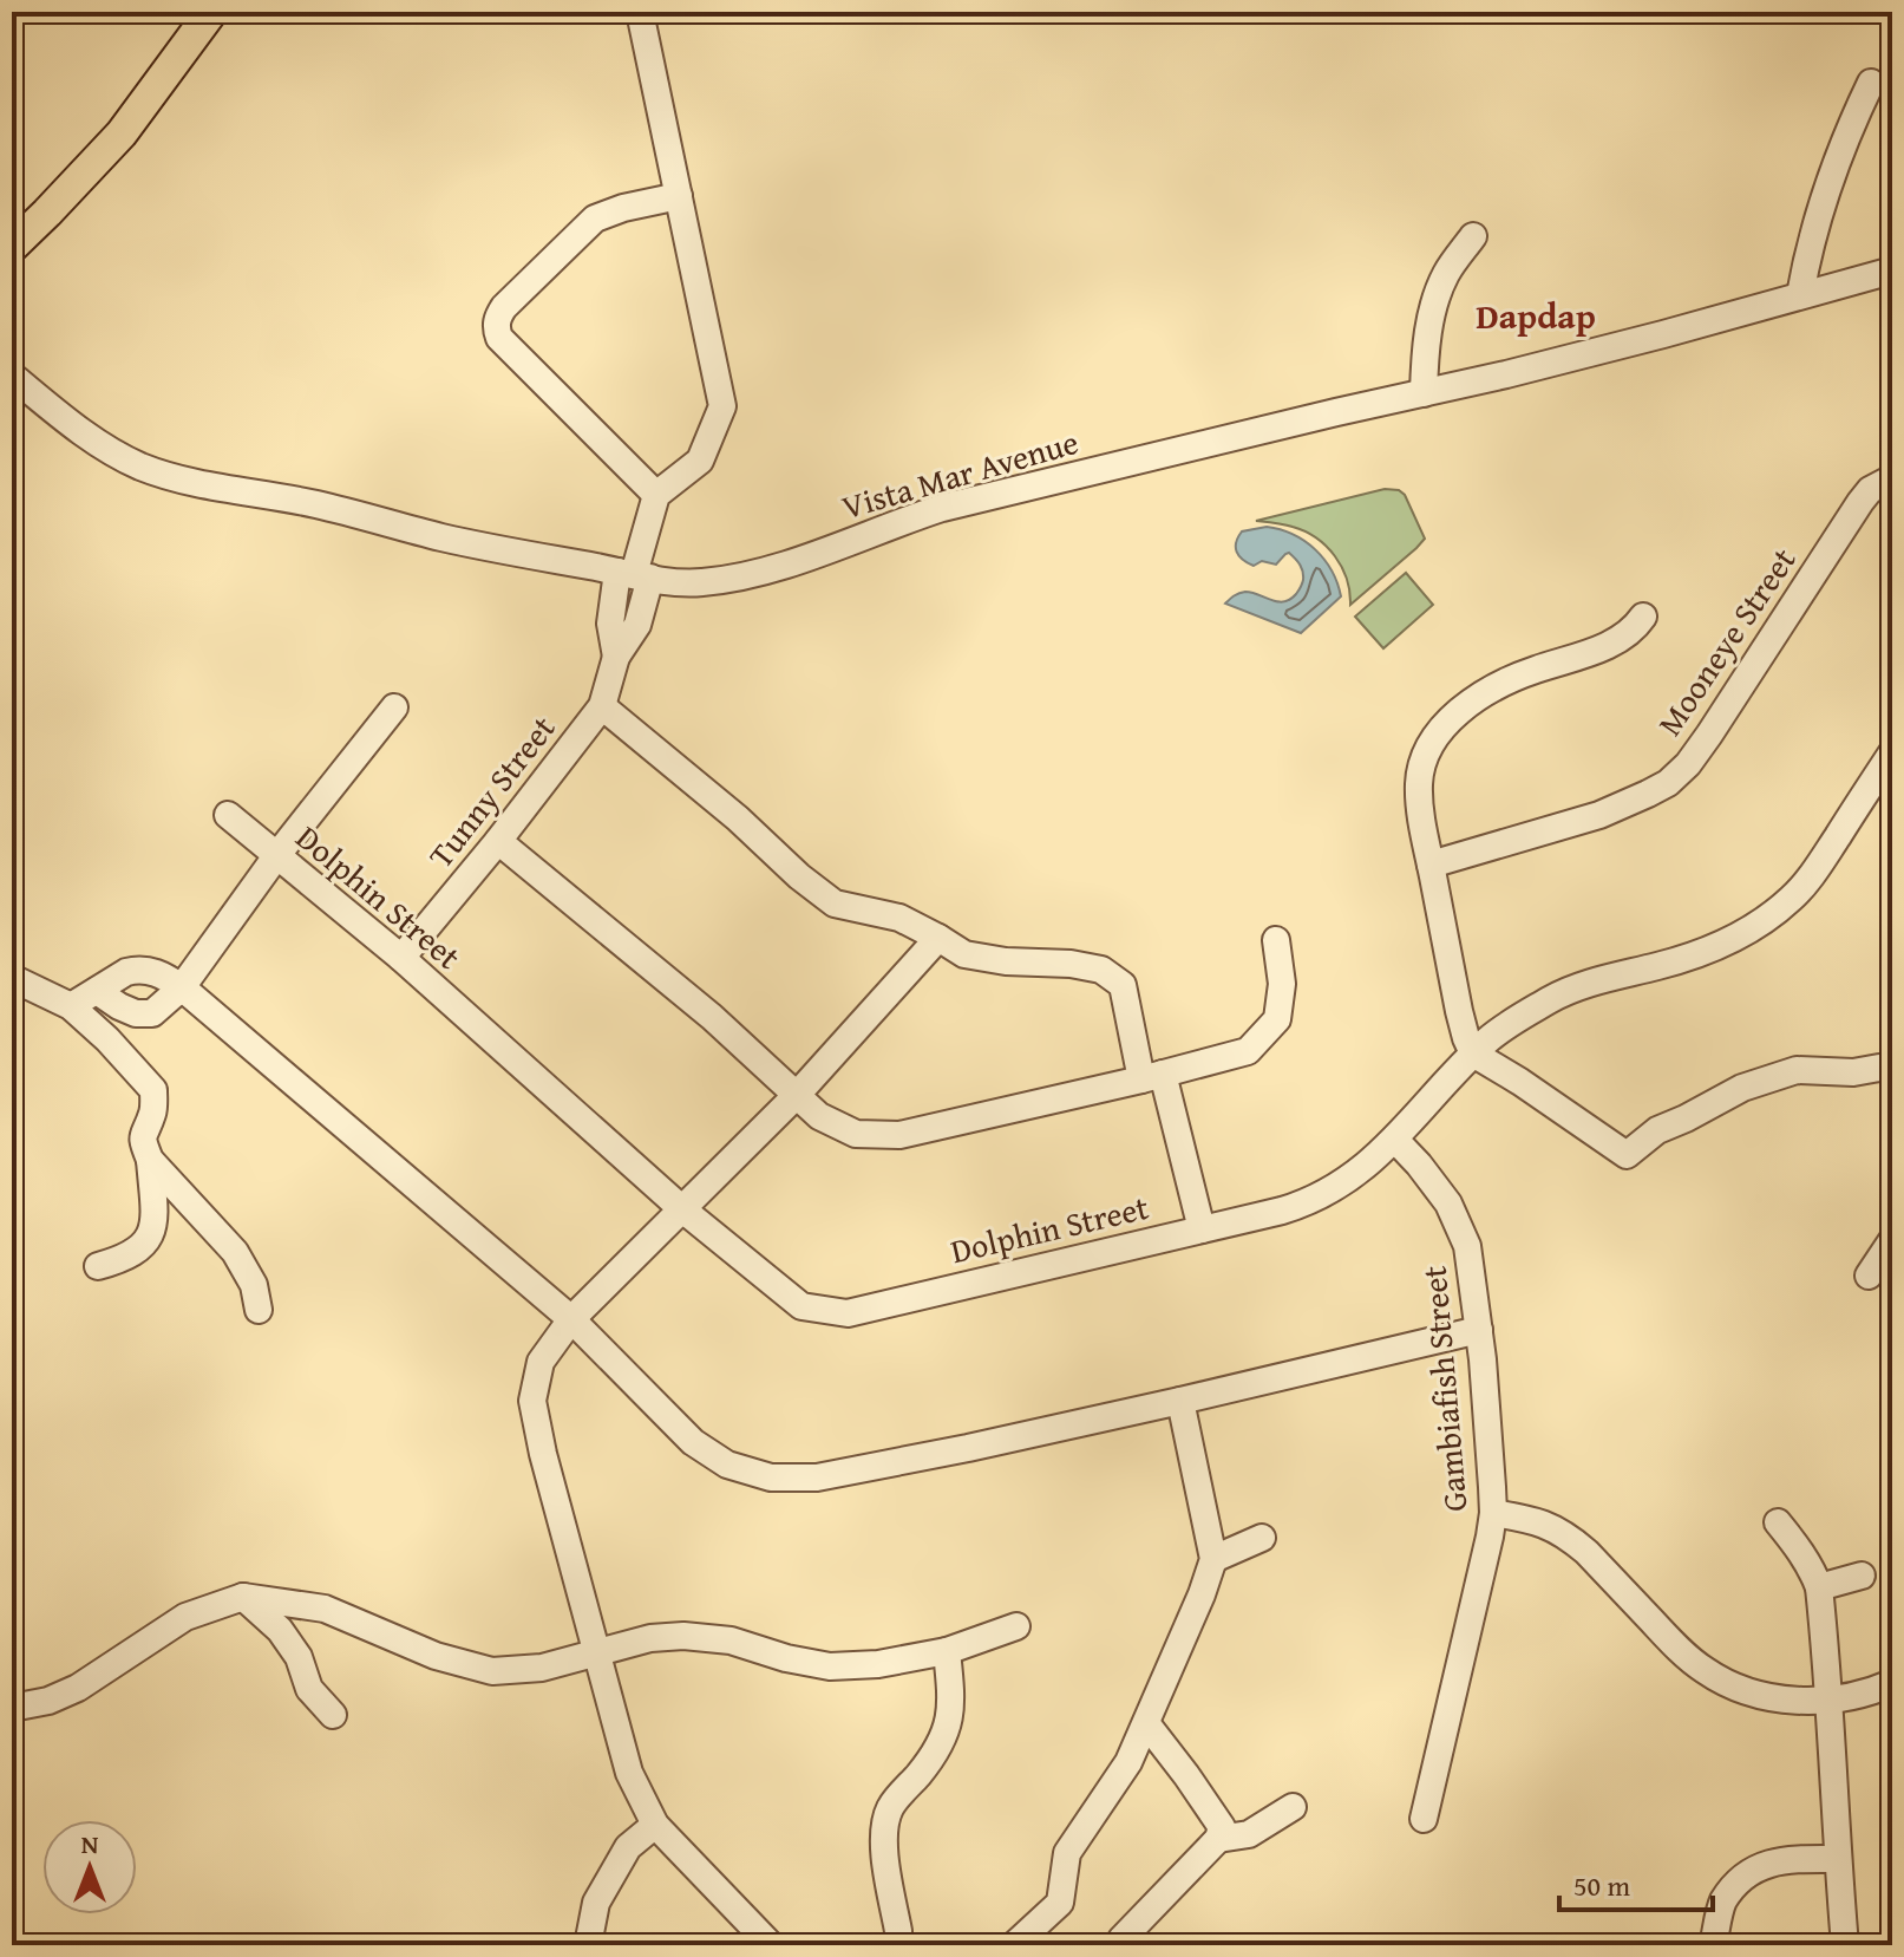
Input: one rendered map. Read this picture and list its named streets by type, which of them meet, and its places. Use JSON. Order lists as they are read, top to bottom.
{
  "streets": {
    "street": [
      "Vista Mar Avenue",
      "Mooneye Street",
      "Tunny Street",
      "Dolphin Street",
      "Gambiafish Street"
    ]
  },
  "crossings": [
    ["Vista Mar Avenue", "Tunny Street"],
    ["Tunny Street", "Dolphin Street"],
    ["Dolphin Street", "Gambiafish Street"]
  ],
  "districts": ["Dapdap"],
  "scale_bar": "50 m",
  "north": "top"
}
